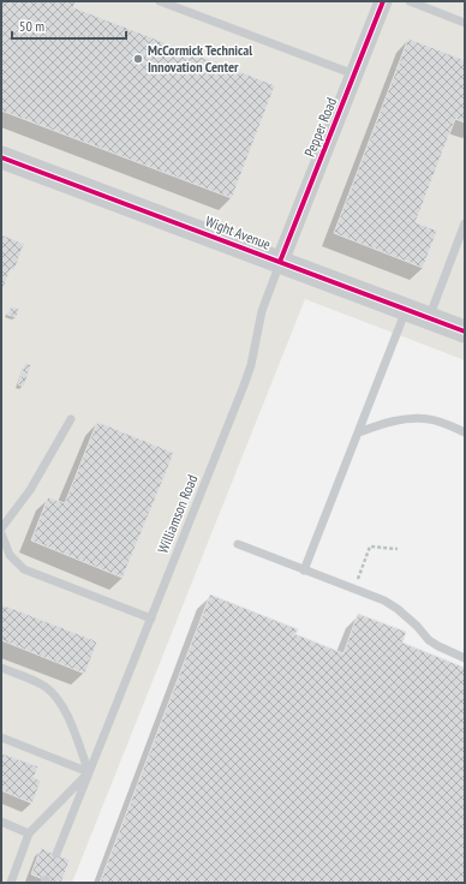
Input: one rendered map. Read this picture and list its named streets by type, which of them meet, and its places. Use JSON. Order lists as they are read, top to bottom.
{
  "streets": {
    "street": ["Pepper Road", "Wight Avenue"],
    "lane": ["Williamson Road"]
  },
  "crossings": [
    ["Pepper Road", "Wight Avenue"],
    ["Pepper Road", "Williamson Road"],
    ["Wight Avenue", "Williamson Road"]
  ],
  "places": ["McCormick Technical Innovation Center"],
  "scale_bar": "50 m"
}
